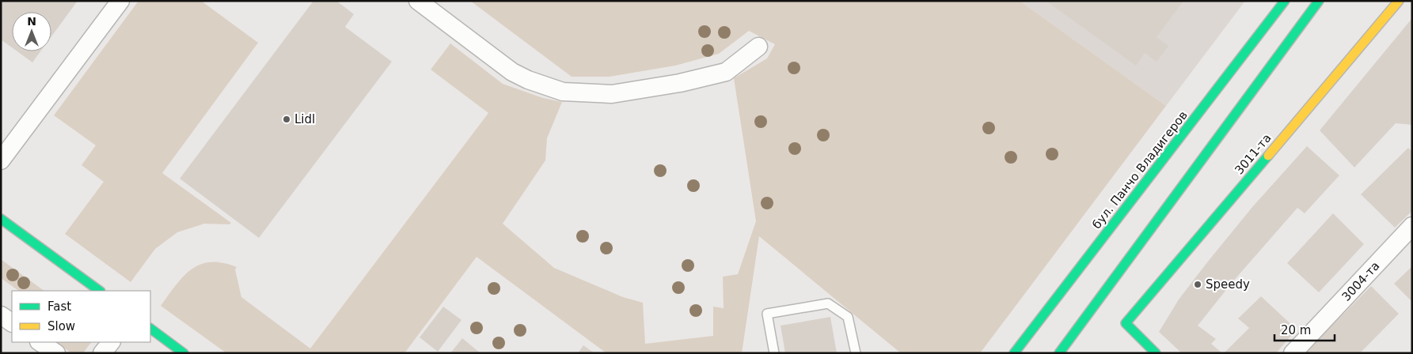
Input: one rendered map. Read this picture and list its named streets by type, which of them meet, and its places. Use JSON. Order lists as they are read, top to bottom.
{
  "streets": {
    "main road": ["3011-та", "бул. Панчо Владигеров"],
    "street": ["3004-та"]
  },
  "places": ["Lidl", "Speedy"],
  "legend": ["Fast", "Slow"],
  "scale_bar": "20 m",
  "north": "top"
}
